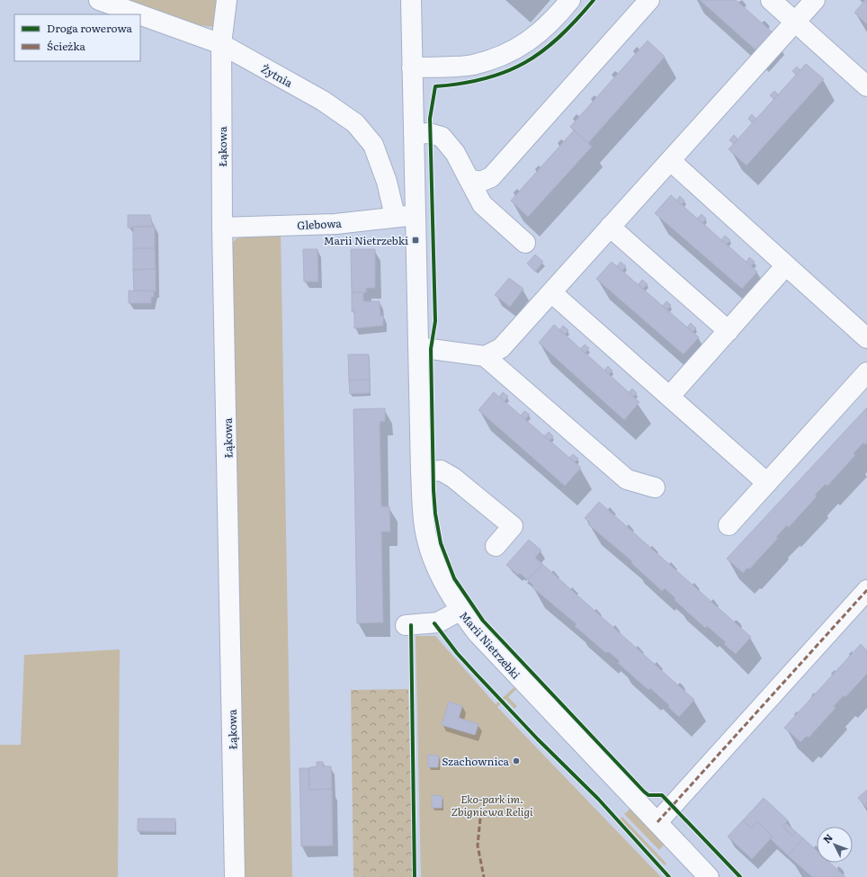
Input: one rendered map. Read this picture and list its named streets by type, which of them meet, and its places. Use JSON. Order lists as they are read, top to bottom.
{
  "streets": {
    "street": [
      "Żytnia",
      "Łąkowa",
      "Glebowa",
      "Marii Nietrzebki"
    ]
  },
  "crossings": [
    ["Żytnia", "Łąkowa"],
    ["Żytnia", "Glebowa"],
    ["Łąkowa", "Glebowa"],
    ["Glebowa", "Marii Nietrzebki"]
  ],
  "parks": ["Eko-park im. Zbigniewa Religi"],
  "places": {
    "transit": ["Marii Nietrzebki"],
    "other": ["Szachownica"]
  },
  "legend": ["Droga rowerowa", "Ścieżka"],
  "north": "top left"
}
